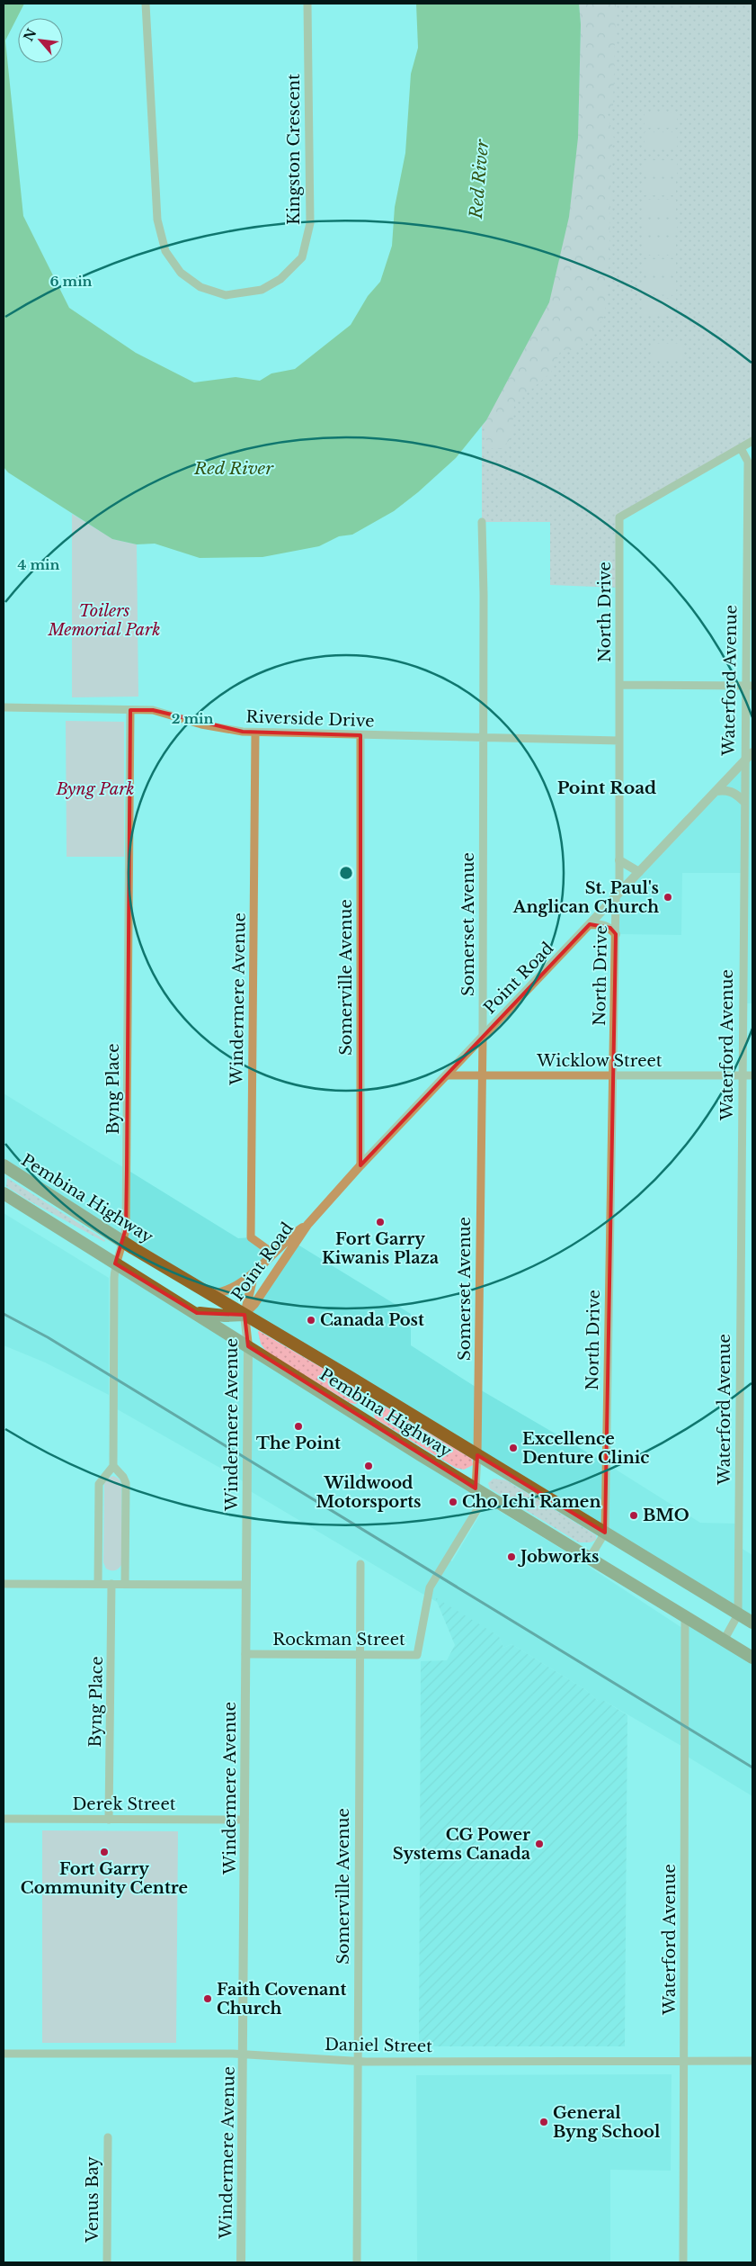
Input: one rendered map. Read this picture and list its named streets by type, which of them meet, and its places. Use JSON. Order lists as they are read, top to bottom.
{
  "streets": {
    "main road": ["Pembina Highway"],
    "street": [
      "Kingston Crescent",
      "North Drive",
      "Waterford Avenue",
      "Riverside Drive",
      "Somerset Avenue",
      "Somerville Avenue",
      "Point Road",
      "Windermere Avenue",
      "Wicklow Street",
      "Byng Place",
      "Rockman Street",
      "Derek Street",
      "Daniel Street",
      "Venus Bay"
    ]
  },
  "crossings": [
    ["North Drive", "Waterford Avenue"],
    ["North Drive", "Riverside Drive"],
    ["North Drive", "Point Road"],
    ["North Drive", "Wicklow Street"],
    ["North Drive", "Pembina Highway"],
    ["Waterford Avenue", "Point Road"],
    ["Waterford Avenue", "Wicklow Street"],
    ["Waterford Avenue", "Pembina Highway"],
    ["Waterford Avenue", "Daniel Street"],
    ["Riverside Drive", "Somerset Avenue"],
    ["Riverside Drive", "Somerville Avenue"],
    ["Riverside Drive", "Windermere Avenue"],
    ["Riverside Drive", "Byng Place"],
    ["Somerset Avenue", "Point Road"],
    ["Somerset Avenue", "Wicklow Street"],
    ["Somerset Avenue", "Pembina Highway"],
    ["Somerville Avenue", "Point Road"],
    ["Somerville Avenue", "Rockman Street"],
    ["Somerville Avenue", "Daniel Street"],
    ["Point Road", "Windermere Avenue"],
    ["Point Road", "Wicklow Street"],
    ["Point Road", "Pembina Highway"],
    ["Windermere Avenue", "Pembina Highway"],
    ["Windermere Avenue", "Rockman Street"],
    ["Windermere Avenue", "Derek Street"],
    ["Windermere Avenue", "Daniel Street"],
    ["Byng Place", "Pembina Highway"],
    ["Byng Place", "Derek Street"],
    ["Pembina Highway", "Rockman Street"]
  ],
  "districts": ["Point Road"],
  "water": ["Red River"],
  "parks": ["Toilers Memorial Park", "Byng Park"],
  "places": [
    "St. Paul's Anglican Church",
    "Fort Garry Kiwanis Plaza",
    "Canada Post",
    "The Point",
    "Excellence Denture Clinic",
    "Wildwood Motorsports",
    "Cho Ichi Ramen",
    "BMO",
    "Jobworks",
    "CG Power Systems Canada",
    "Fort Garry Community Centre",
    "Faith Covenant Church",
    "General Byng School"
  ],
  "north": "top left",
  "rings": ["6 min", "4 min", "2 min"]
}
